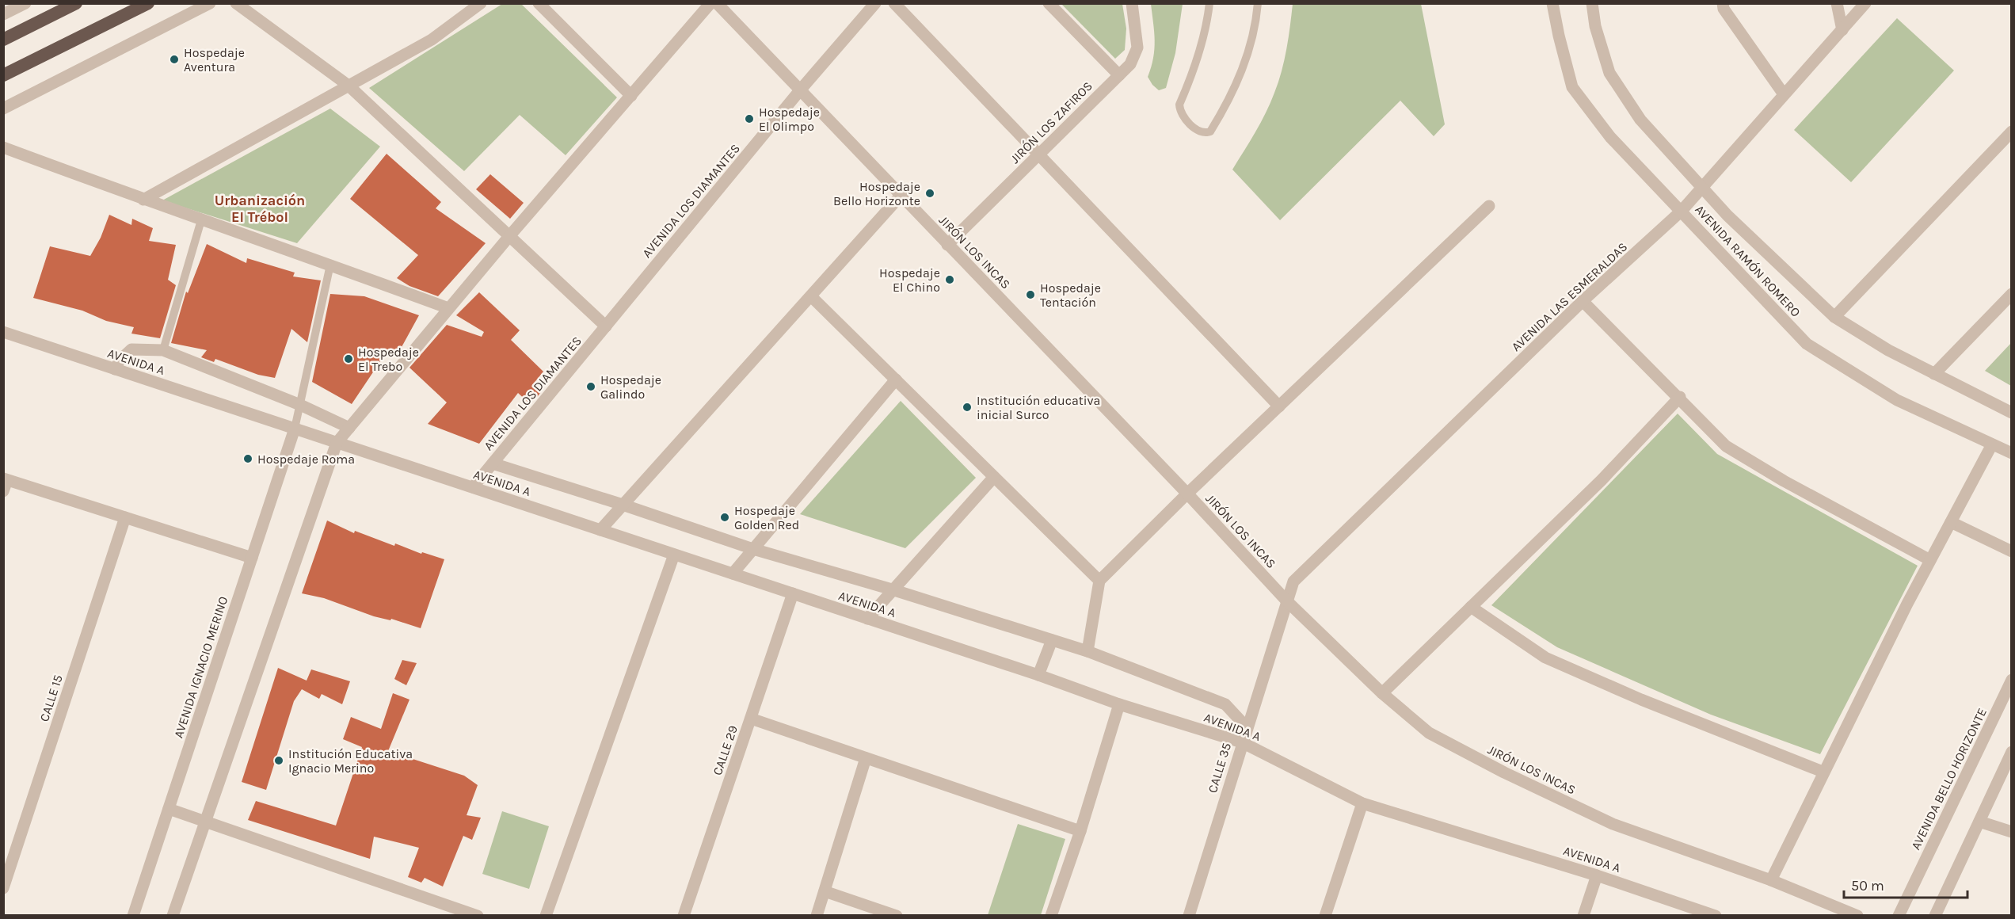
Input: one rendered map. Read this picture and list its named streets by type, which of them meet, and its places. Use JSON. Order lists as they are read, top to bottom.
{
  "streets": {
    "street": [
      "JIRÓN LOS ZAFIROS",
      "AVENIDA LOS DIAMANTES",
      "JIRÓN LOS INCAS",
      "AVENIDA RAMÓN ROMERO",
      "AVENIDA LAS ESMERALDAS",
      "AVENIDA A",
      "AVENIDA IGNACIO MERINO",
      "CALLE 15",
      "CALLE 29",
      "CALLE 35",
      "AVENIDA BELLO HORIZONTE"
    ]
  },
  "crossings": [
    ["JIRÓN LOS ZAFIROS", "JIRÓN LOS INCAS"],
    ["AVENIDA LOS DIAMANTES", "JIRÓN LOS INCAS"],
    ["AVENIDA LOS DIAMANTES", "AVENIDA A"],
    ["JIRÓN LOS INCAS", "AVENIDA LAS ESMERALDAS"],
    ["JIRÓN LOS INCAS", "CALLE 35"],
    ["AVENIDA RAMÓN ROMERO", "AVENIDA LAS ESMERALDAS"],
    ["AVENIDA LAS ESMERALDAS", "CALLE 35"],
    ["AVENIDA A", "AVENIDA IGNACIO MERINO"],
    ["AVENIDA A", "CALLE 29"],
    ["AVENIDA A", "CALLE 35"]
  ],
  "districts": ["Urbanización El Trébol"],
  "places": [
    "Hospedaje Aventura",
    "Hospedaje El Olimpo",
    "Hospedaje Bello Horizonte",
    "Hospedaje El Chino",
    "Hospedaje Tentación",
    "Hospedaje El Trebo",
    "Hospedaje Galindo",
    "Institución educativa inicial Surco",
    "Hospedaje Roma",
    "Hospedaje Golden Red",
    "Institución Educativa Ignacio Merino"
  ],
  "scale_bar": "50 m"
}
